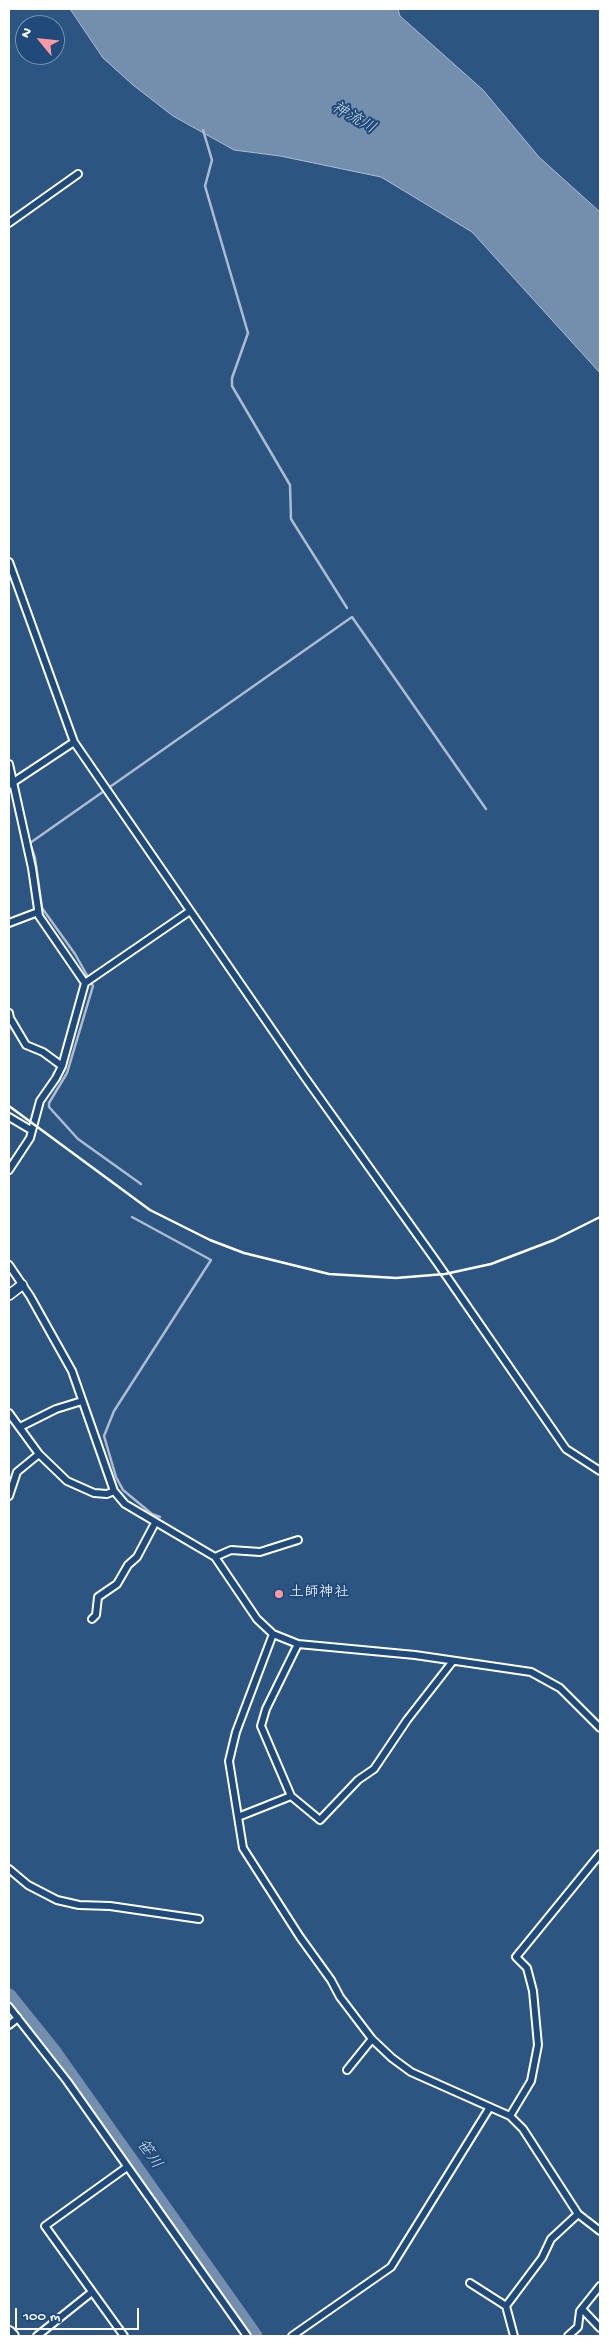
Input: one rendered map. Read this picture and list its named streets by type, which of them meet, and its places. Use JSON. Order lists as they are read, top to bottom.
{
  "water": ["神流川", "笹川"],
  "places": ["土師神社"],
  "scale_bar": "100 m",
  "north": "top left"
}
